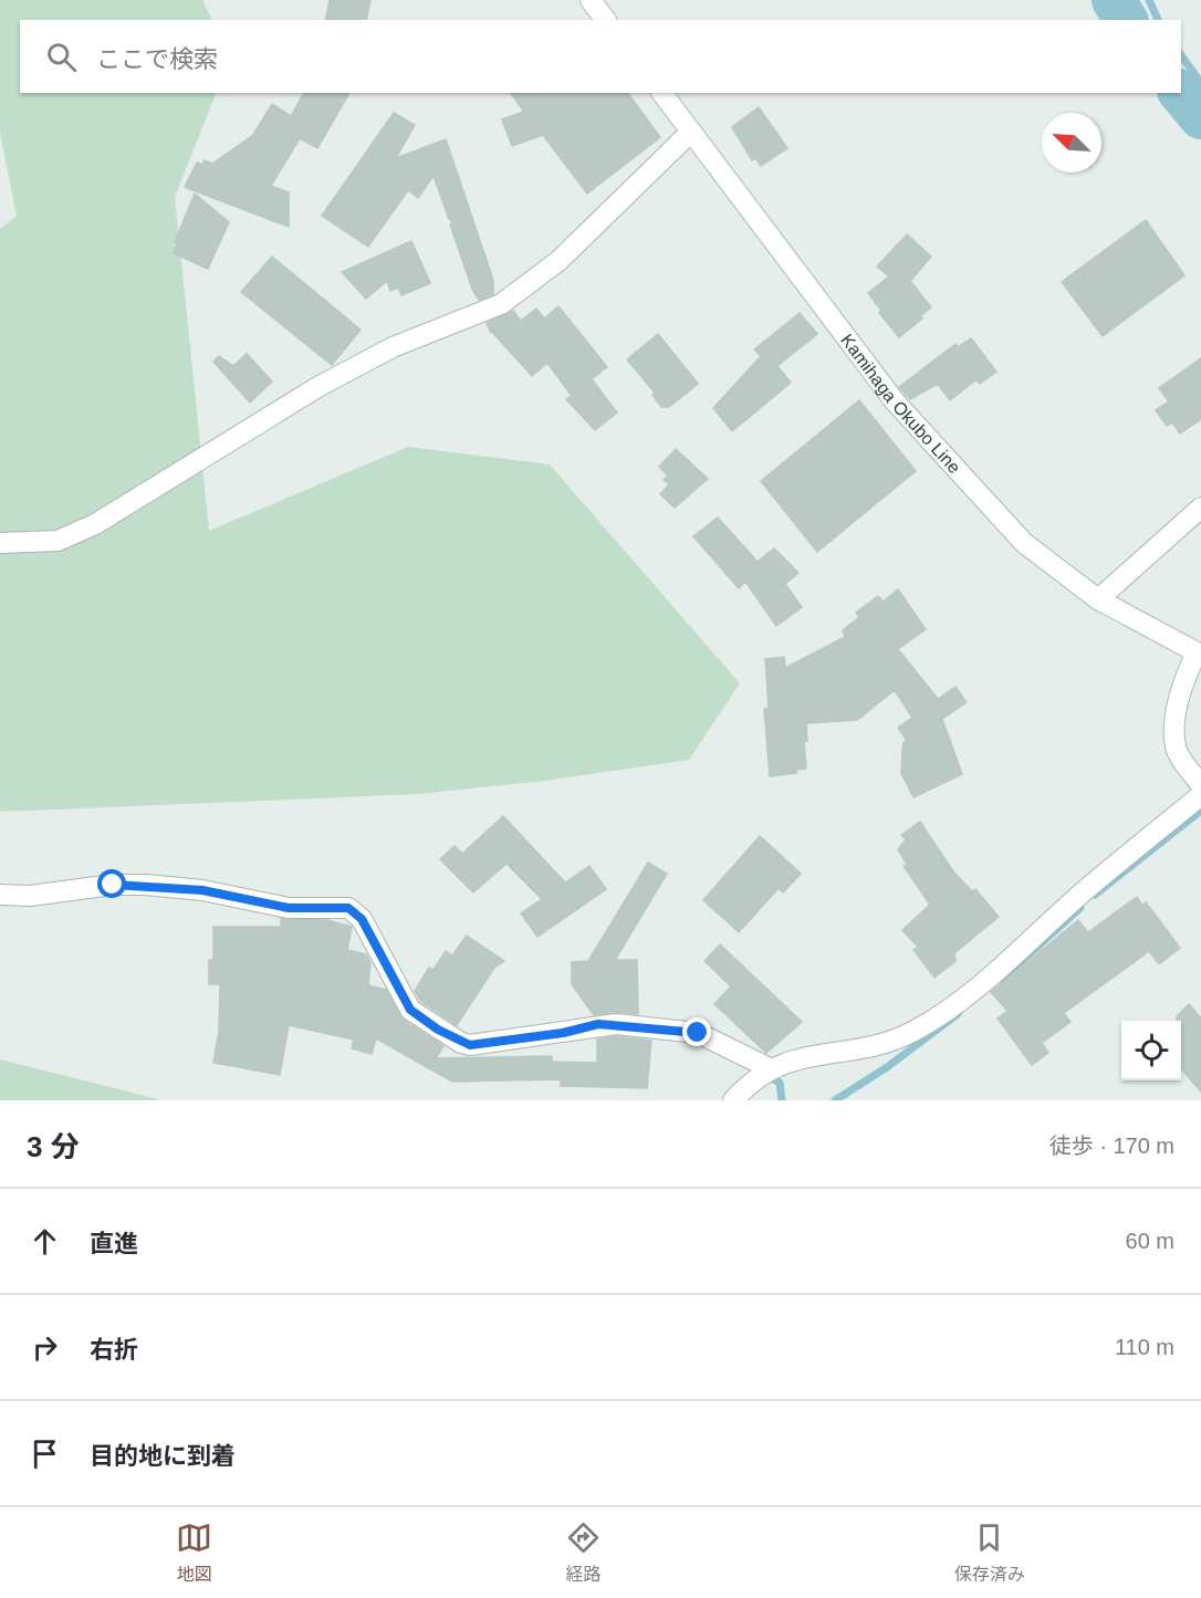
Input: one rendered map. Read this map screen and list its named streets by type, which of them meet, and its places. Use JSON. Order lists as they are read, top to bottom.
{
  "streets": {
    "street": ["Kamihaga Okubo Line"]
  },
  "north": "top left",
  "page": {
    "search": "ここで検索",
    "heading": ["3 分", "徒歩 · 170 m"],
    "list": [
      ["直進", "60 m"],
      ["右折", "110 m"],
      "目的地に到着"
    ],
    "nav": ["地図", "経路", "保存済み"]
  }
}
